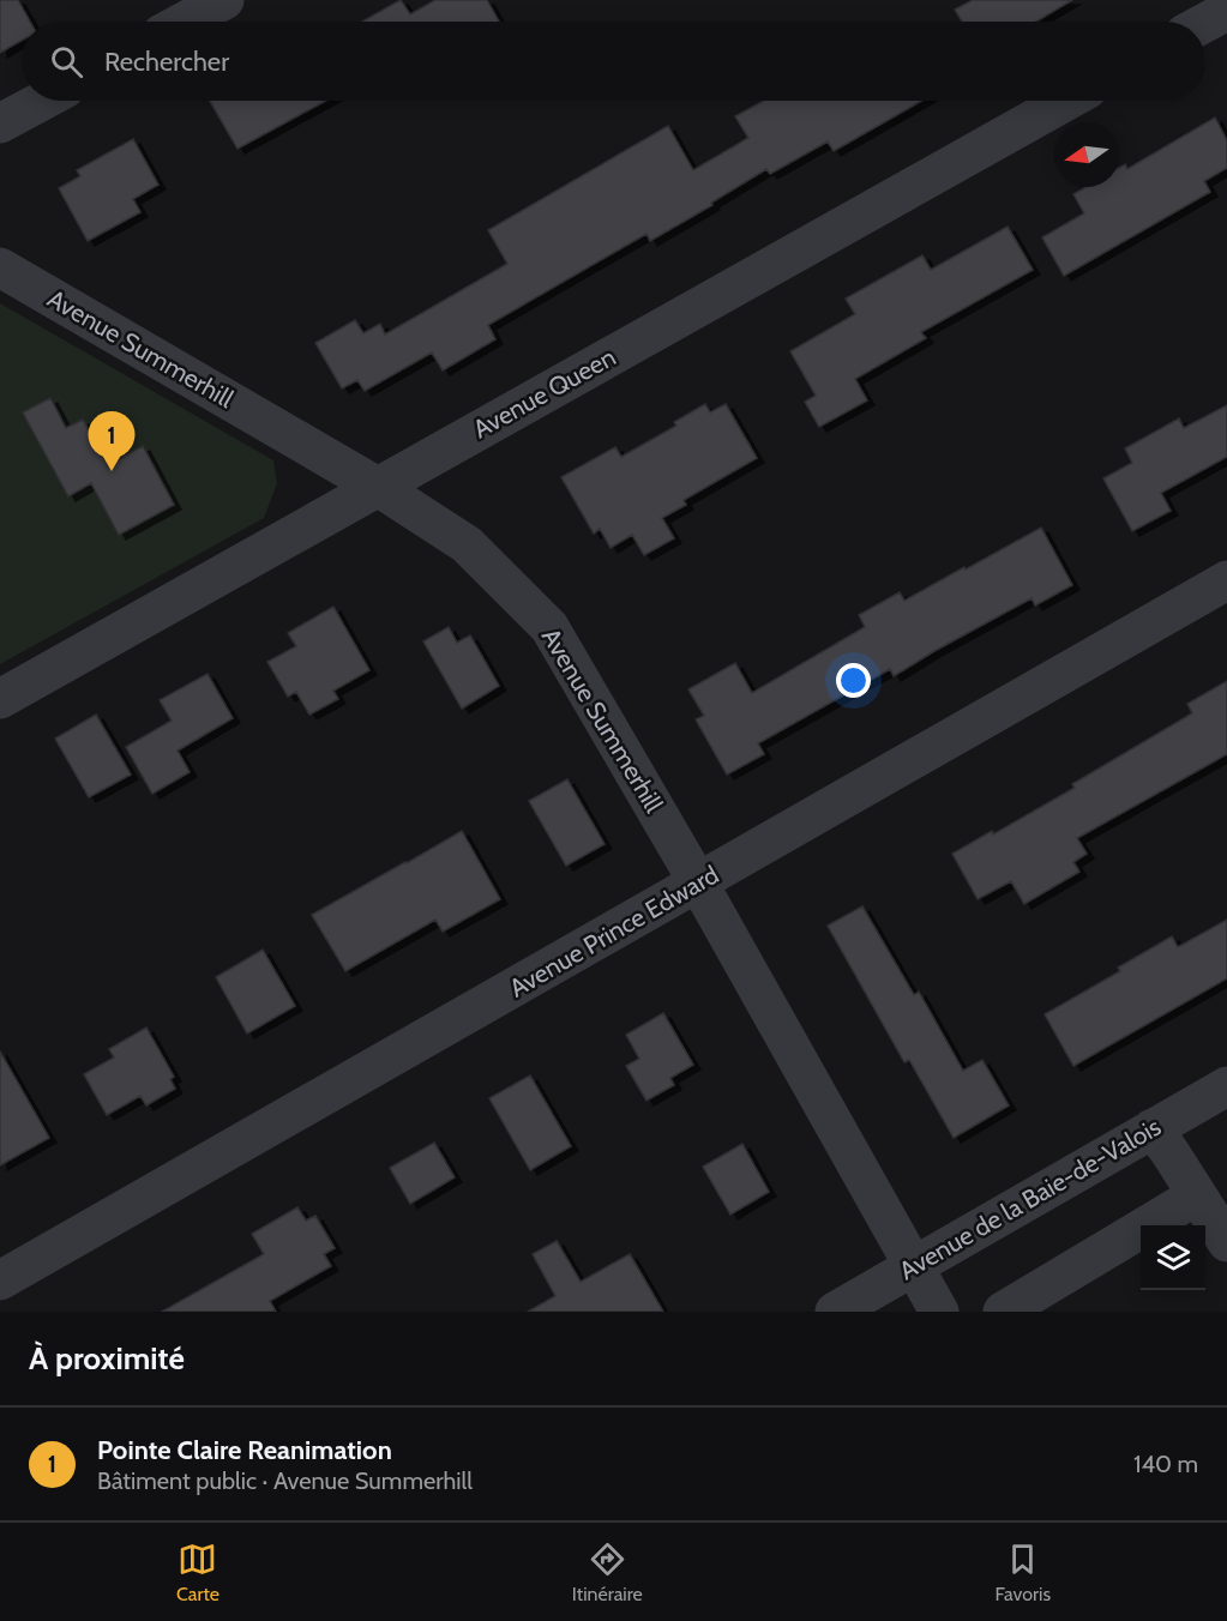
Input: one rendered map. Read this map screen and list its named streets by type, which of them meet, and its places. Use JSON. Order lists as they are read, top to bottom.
{
  "streets": {
    "street": [
      "Avenue Summerhill",
      "Avenue Queen",
      "Avenue Prince Edward",
      "Avenue de la Baie-de-Valois"
    ]
  },
  "crossings": [
    ["Avenue Summerhill", "Avenue Queen"],
    ["Avenue Summerhill", "Avenue Prince Edward"],
    ["Avenue Summerhill", "Avenue de la Baie-de-Valois"]
  ],
  "north": "left",
  "page": {
    "search": "Rechercher",
    "pins": "1",
    "heading": "À proximité",
    "list": [
      {
        "mark": "1",
        "name": "Pointe Claire Reanimation",
        "note": "Bâtiment public · Avenue Summerhill",
        "value": "140 m"
      }
    ],
    "nav": ["Carte", "Itinéraire", "Favoris"]
  }
}
